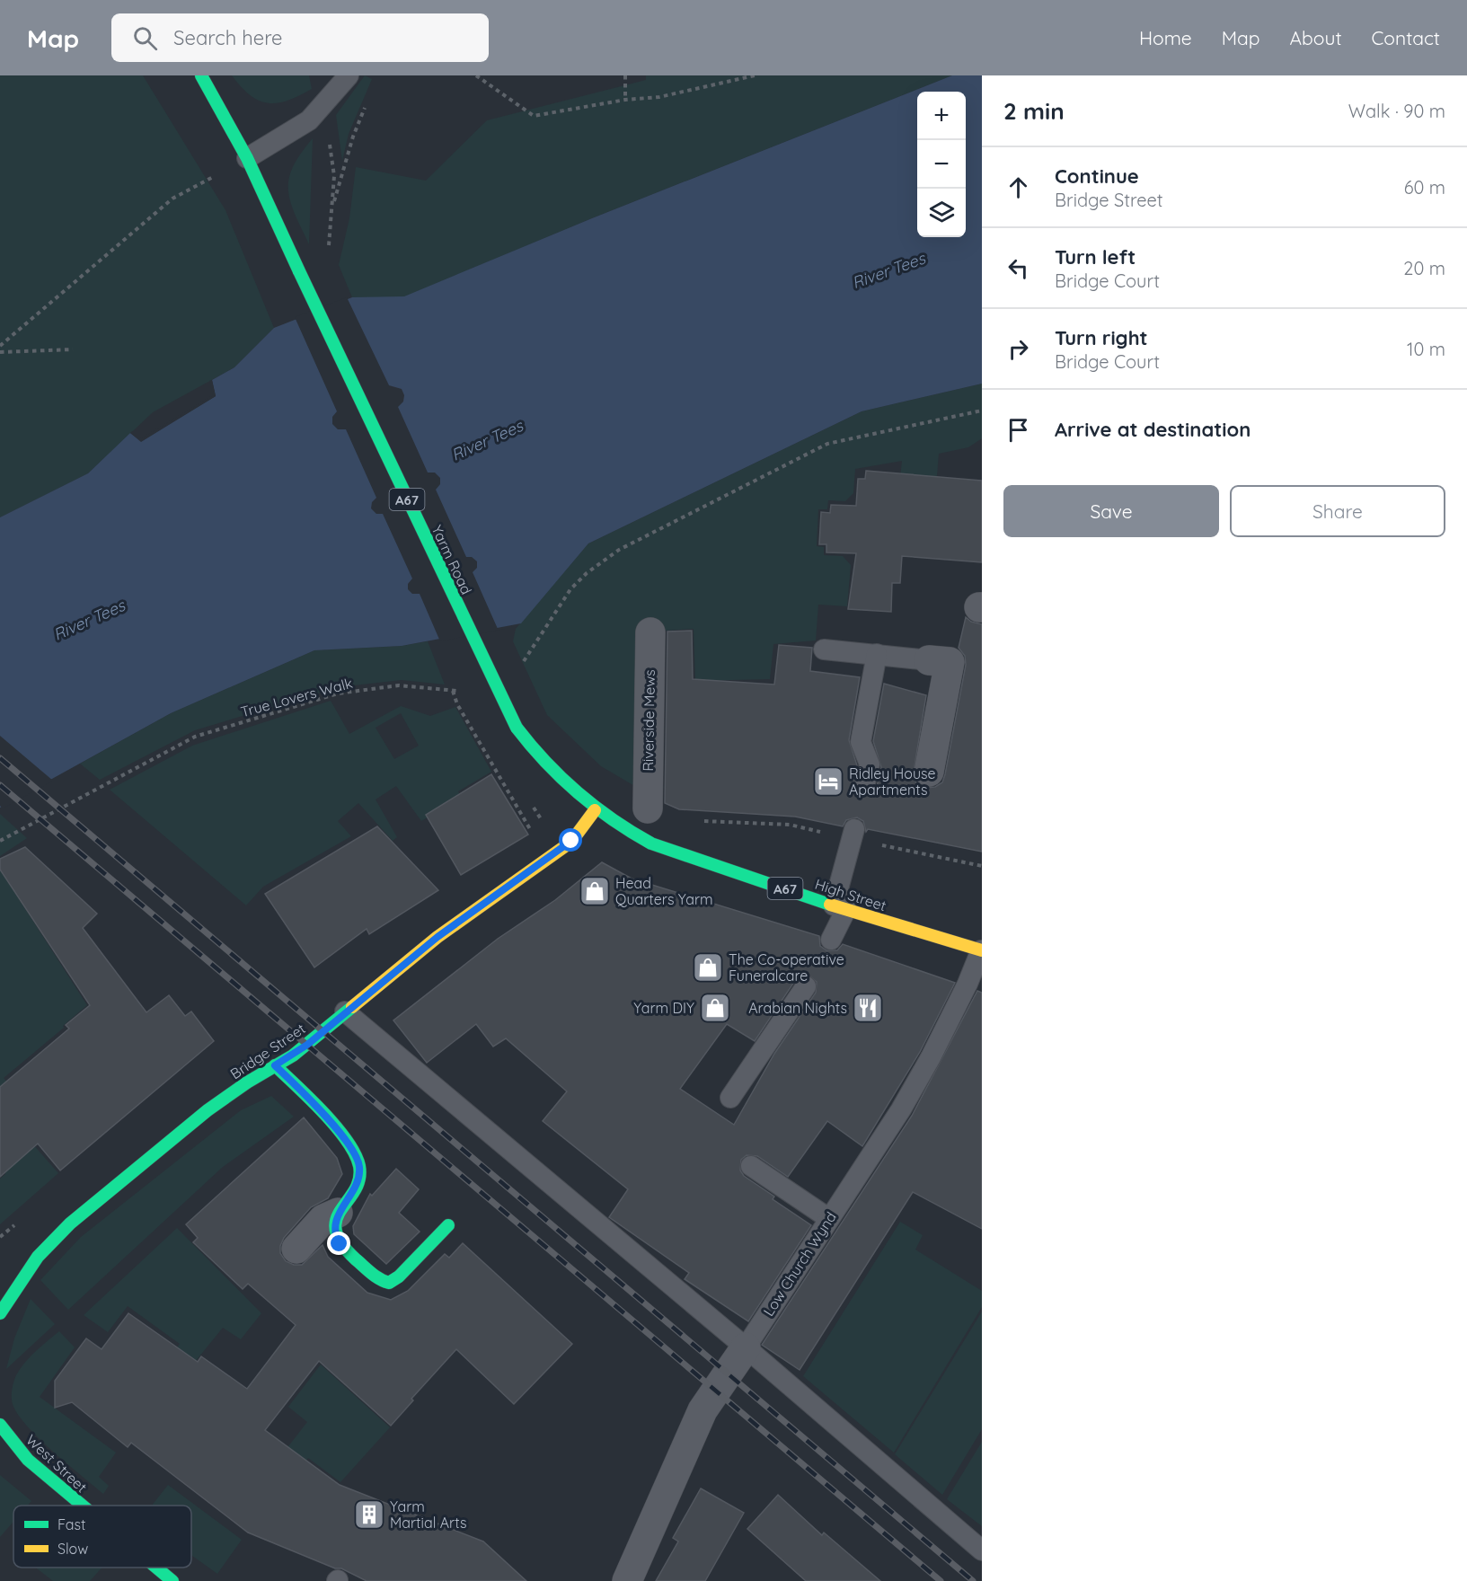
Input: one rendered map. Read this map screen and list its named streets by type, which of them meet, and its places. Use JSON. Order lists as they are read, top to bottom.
{
  "streets": {
    "street": [
      "A67",
      "Yarm Road",
      "Riverside Mews",
      "High Street",
      "Bridge Street",
      "Low Church Wynd",
      "West Street"
    ],
    "path": ["True Lovers Walk"]
  },
  "crossings": [
    ["A67", "Yarm Road"],
    ["Yarm Road", "High Street"],
    ["Yarm Road", "Bridge Street"],
    ["High Street", "Bridge Street"],
    ["High Street", "Low Church Wynd"]
  ],
  "water": ["River Tees"],
  "places": {
    "hotel": ["Ridley House Apartments"],
    "shop": ["Head Quarters Yarm", "The Co-operative Funeralcare", "Yarm DIY"],
    "restaurant": ["Arabian Nights"],
    "building": ["Yarm Martial Arts"]
  },
  "legend": ["Fast", "Slow"],
  "page": {
    "header": "Map",
    "search": "Search here",
    "nav": [
      "Home",
      "Map",
      "About",
      "Contact"
    ],
    "heading": ["2 min", "Walk · 90 m"],
    "map_buttons": ["+", "−"],
    "list": [
      ["Continue", "Bridge Street", "60 m"],
      ["Turn left", "Bridge Court", "20 m"],
      ["Turn right", "Bridge Court", "10 m"],
      "Arrive at destination"
    ],
    "buttons": ["Save", "Share"]
  }
}
